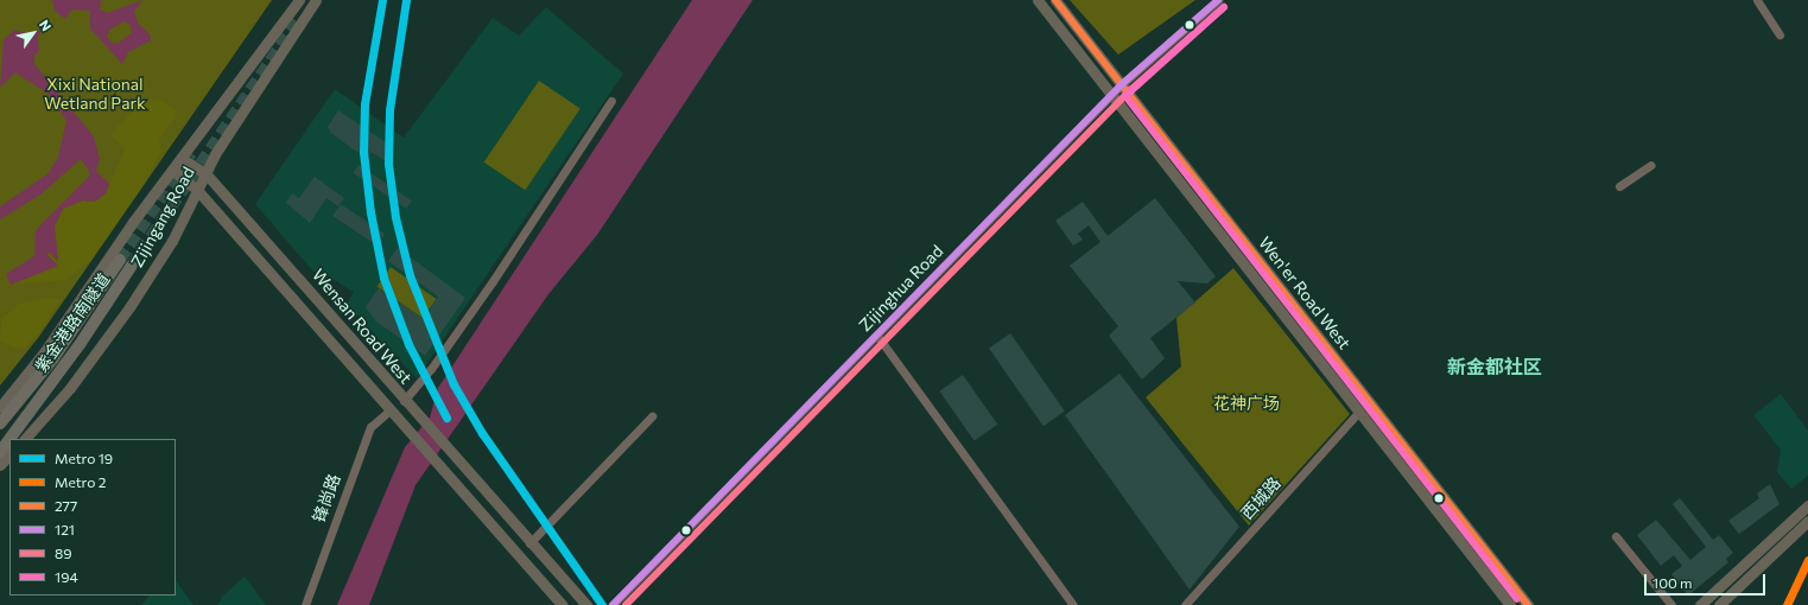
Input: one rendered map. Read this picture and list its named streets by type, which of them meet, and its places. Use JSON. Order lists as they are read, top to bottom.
{
  "streets": {
    "highway": ["Zijingang Road", "紫金港路南隧道"],
    "main road": ["Wen'er Road West", "Wensan Road West"],
    "street": ["Zijinghua Road", "锋尚路", "西城路"]
  },
  "crossings": [
    ["Zijingang Road", "Wensan Road West"],
    ["Zijinghua Road", "Wen'er Road West"],
    ["Wen'er Road West", "西城路"],
    ["Wensan Road West", "锋尚路"]
  ],
  "districts": ["新金都社区"],
  "parks": ["Xixi National Wetland Park", "花神广场"],
  "lines": [
    "metro line 19",
    "transit line 277",
    "transit line 121",
    "transit line 89",
    "transit line 194",
    "metro line 2"
  ],
  "legend": [
    "Metro 19",
    "Metro 2",
    "277",
    "121",
    "89",
    "194"
  ],
  "scale_bar": "100 m",
  "north": "top right"
}
